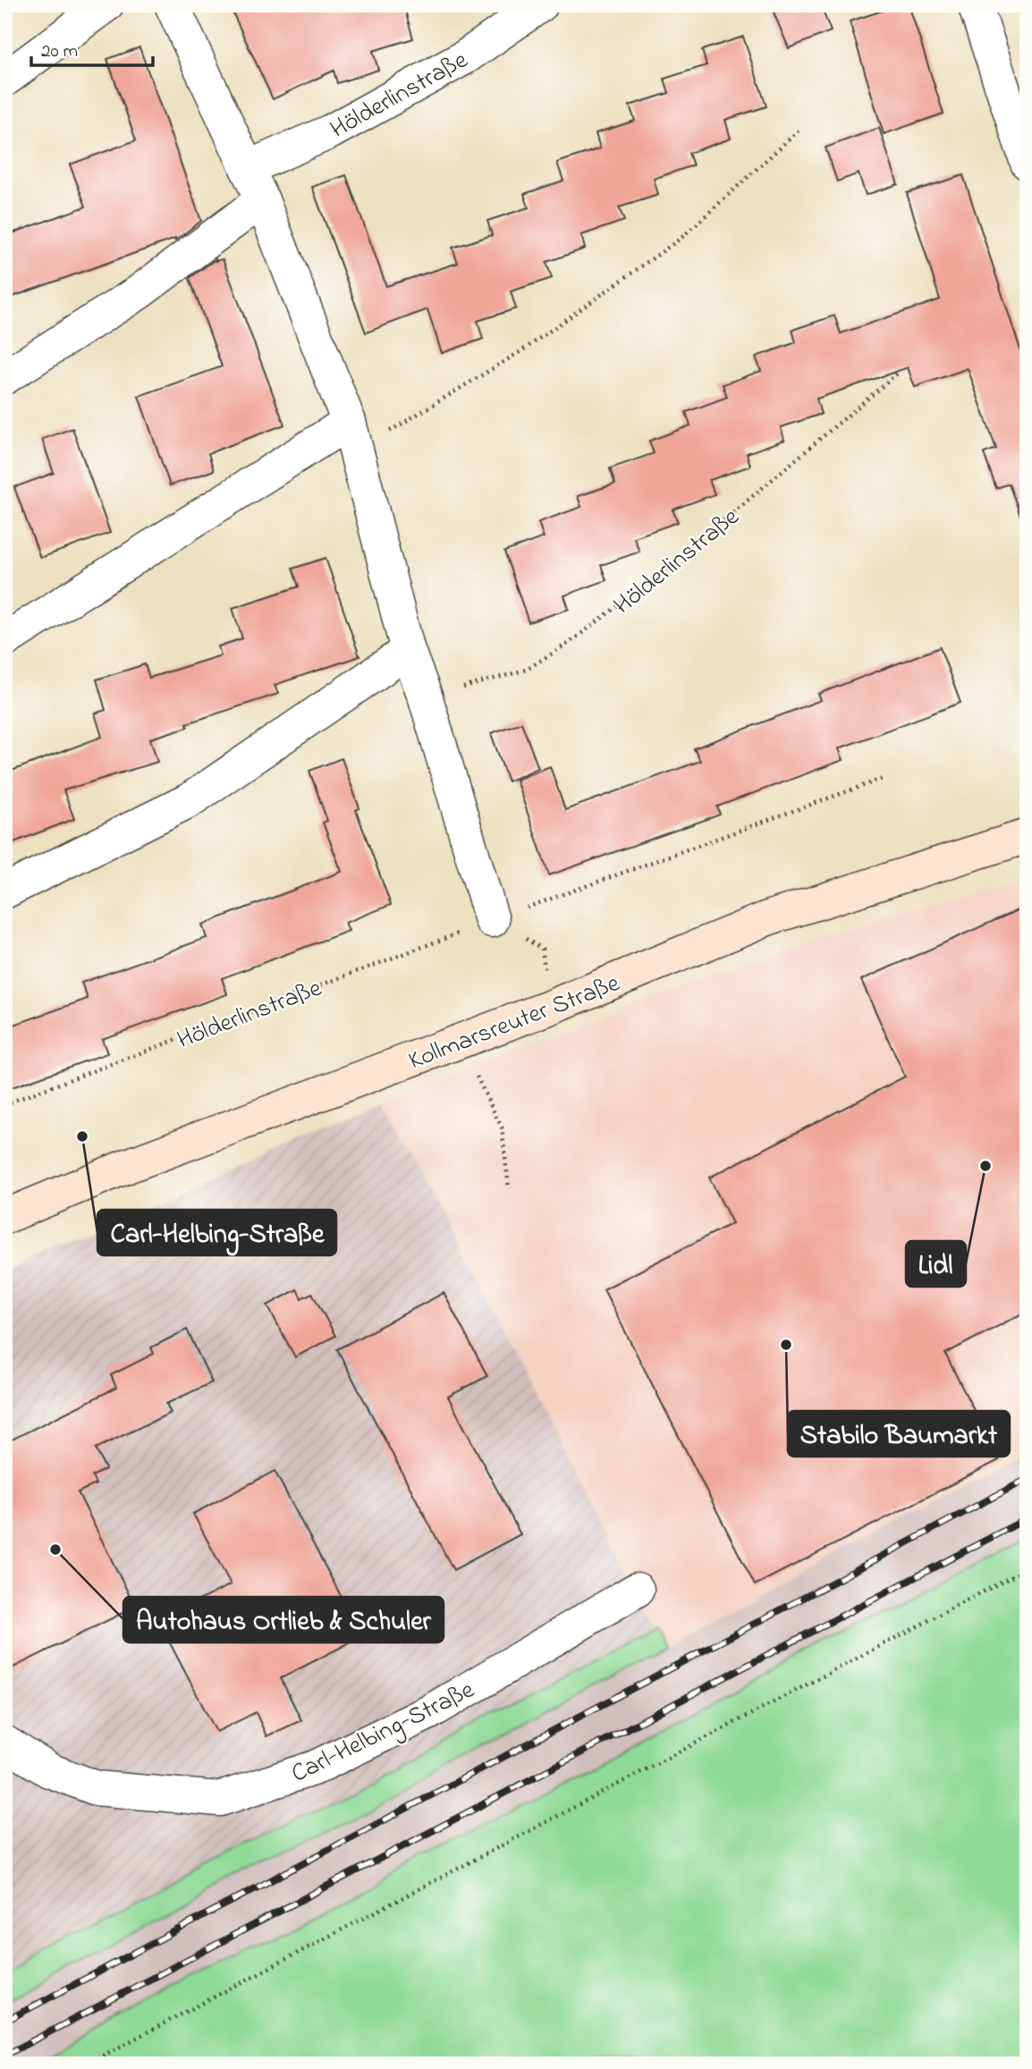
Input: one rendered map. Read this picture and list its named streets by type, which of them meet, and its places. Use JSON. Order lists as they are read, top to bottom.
{
  "streets": {
    "main road": ["Kollmarsreuter Straße"],
    "street": ["Hölderlinstraße", "Carl-Helbing-Straße"]
  },
  "places": [
    "Carl-Helbing-Straße",
    "Lidl",
    "Stabilo Baumarkt",
    "Autohaus Ortlieb & Schuler"
  ],
  "scale_bar": "20 m"
}
